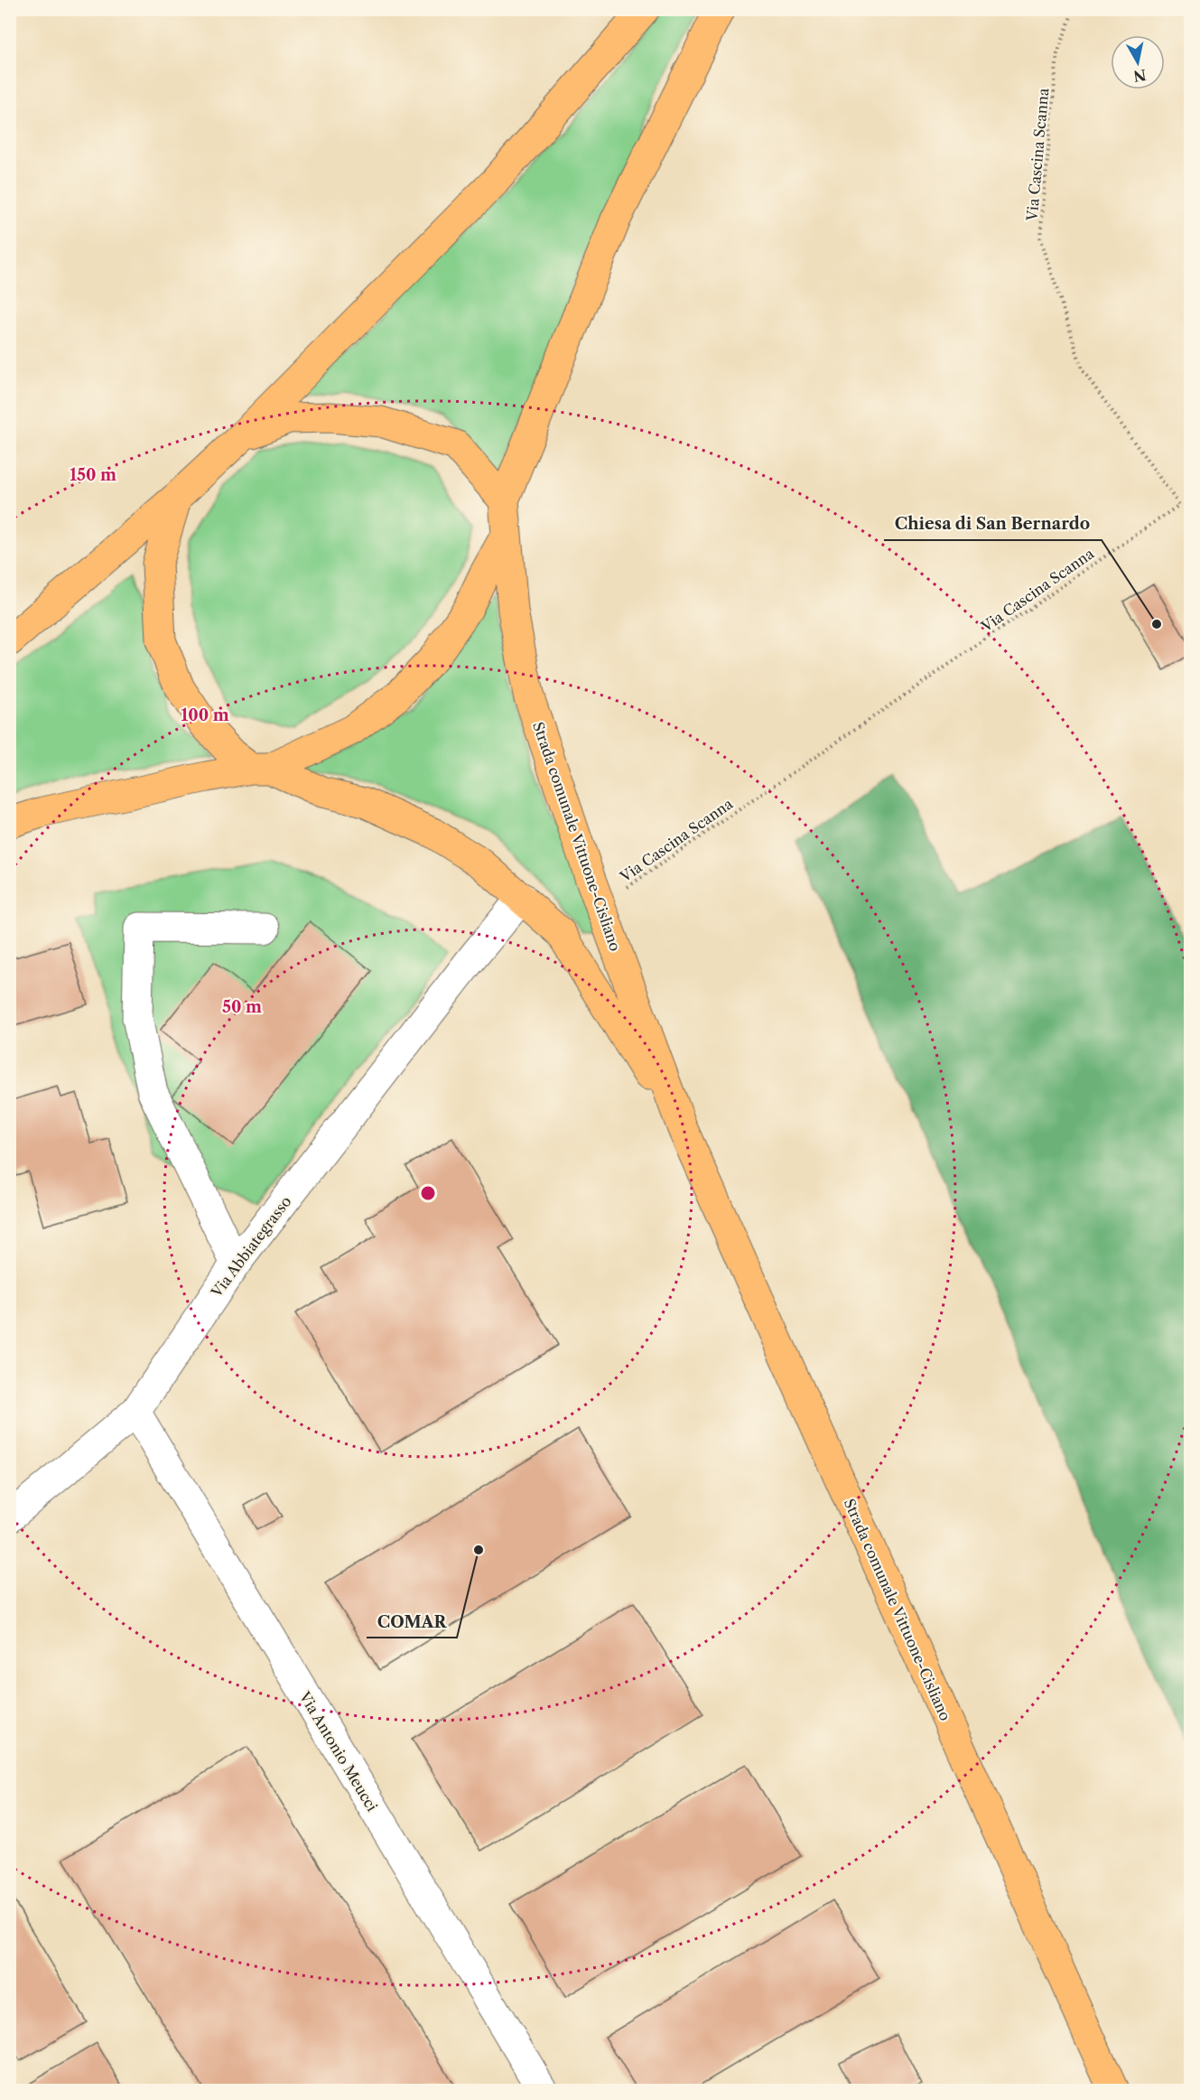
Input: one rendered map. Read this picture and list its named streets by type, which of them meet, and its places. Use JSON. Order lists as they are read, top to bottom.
{
  "streets": {
    "main road": ["Strada comunale Vittuone-Cisliano"],
    "street": ["Via Abbiategrasso", "Via Antonio Meucci"],
    "path": ["Via Cascina Scanna"]
  },
  "crossings": [
    ["Via Cascina Scanna", "Strada comunale Vittuone-Cisliano"],
    ["Strada comunale Vittuone-Cisliano", "Via Abbiategrasso"],
    ["Via Abbiategrasso", "Via Antonio Meucci"]
  ],
  "places": ["Chiesa di San Bernardo", "COMAR"],
  "north": "bottom",
  "rings": ["150 m", "100 m", "50 m"]
}
